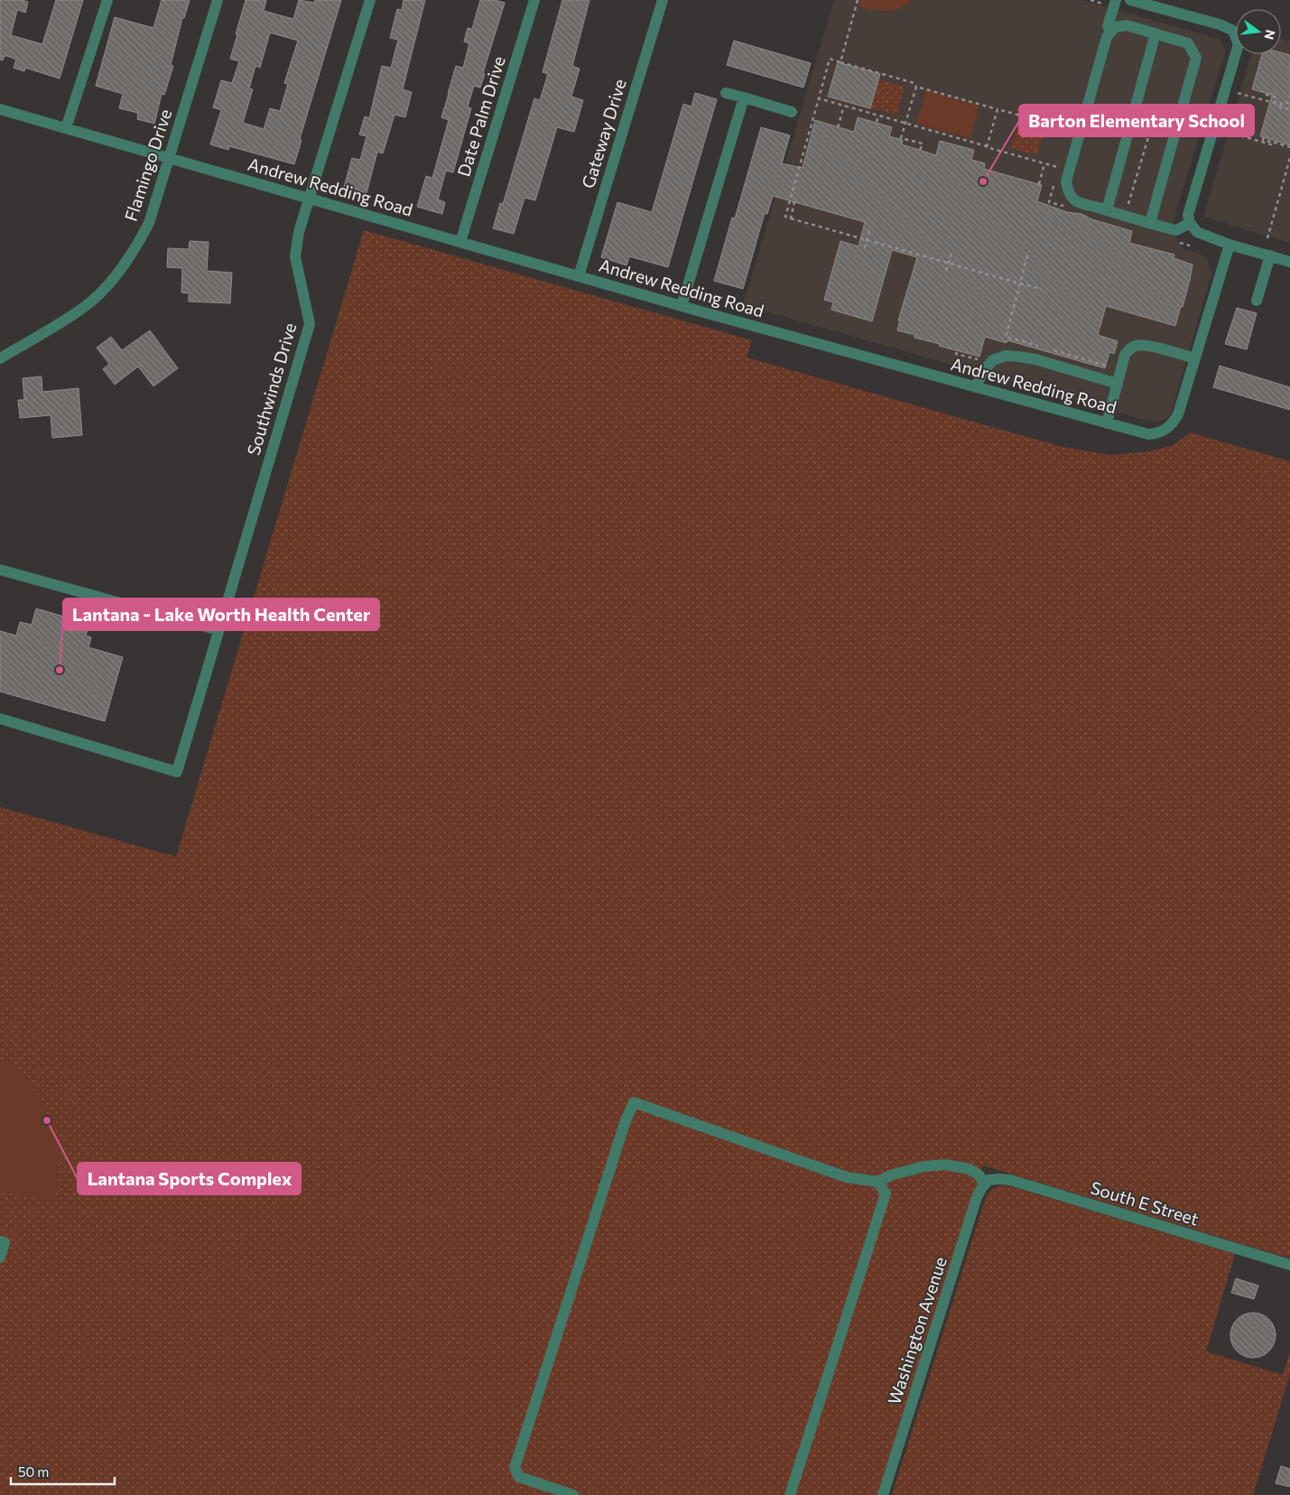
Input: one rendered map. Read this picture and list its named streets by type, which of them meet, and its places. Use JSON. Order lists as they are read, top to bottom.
{
  "streets": {
    "street": [
      "Date Palm Drive",
      "Gateway Drive",
      "Flamingo Drive",
      "Andrew Redding Road",
      "Southwinds Drive",
      "South E Street",
      "Washington Avenue"
    ]
  },
  "crossings": [
    ["Date Palm Drive", "Andrew Redding Road"],
    ["Gateway Drive", "Andrew Redding Road"],
    ["Flamingo Drive", "Andrew Redding Road"],
    ["Andrew Redding Road", "Southwinds Drive"],
    ["South E Street", "Washington Avenue"]
  ],
  "places": ["Barton Elementary School", "Lantana - Lake Worth Health Center", "Lantana Sports Complex"],
  "scale_bar": "50 m",
  "north": "right"
}
